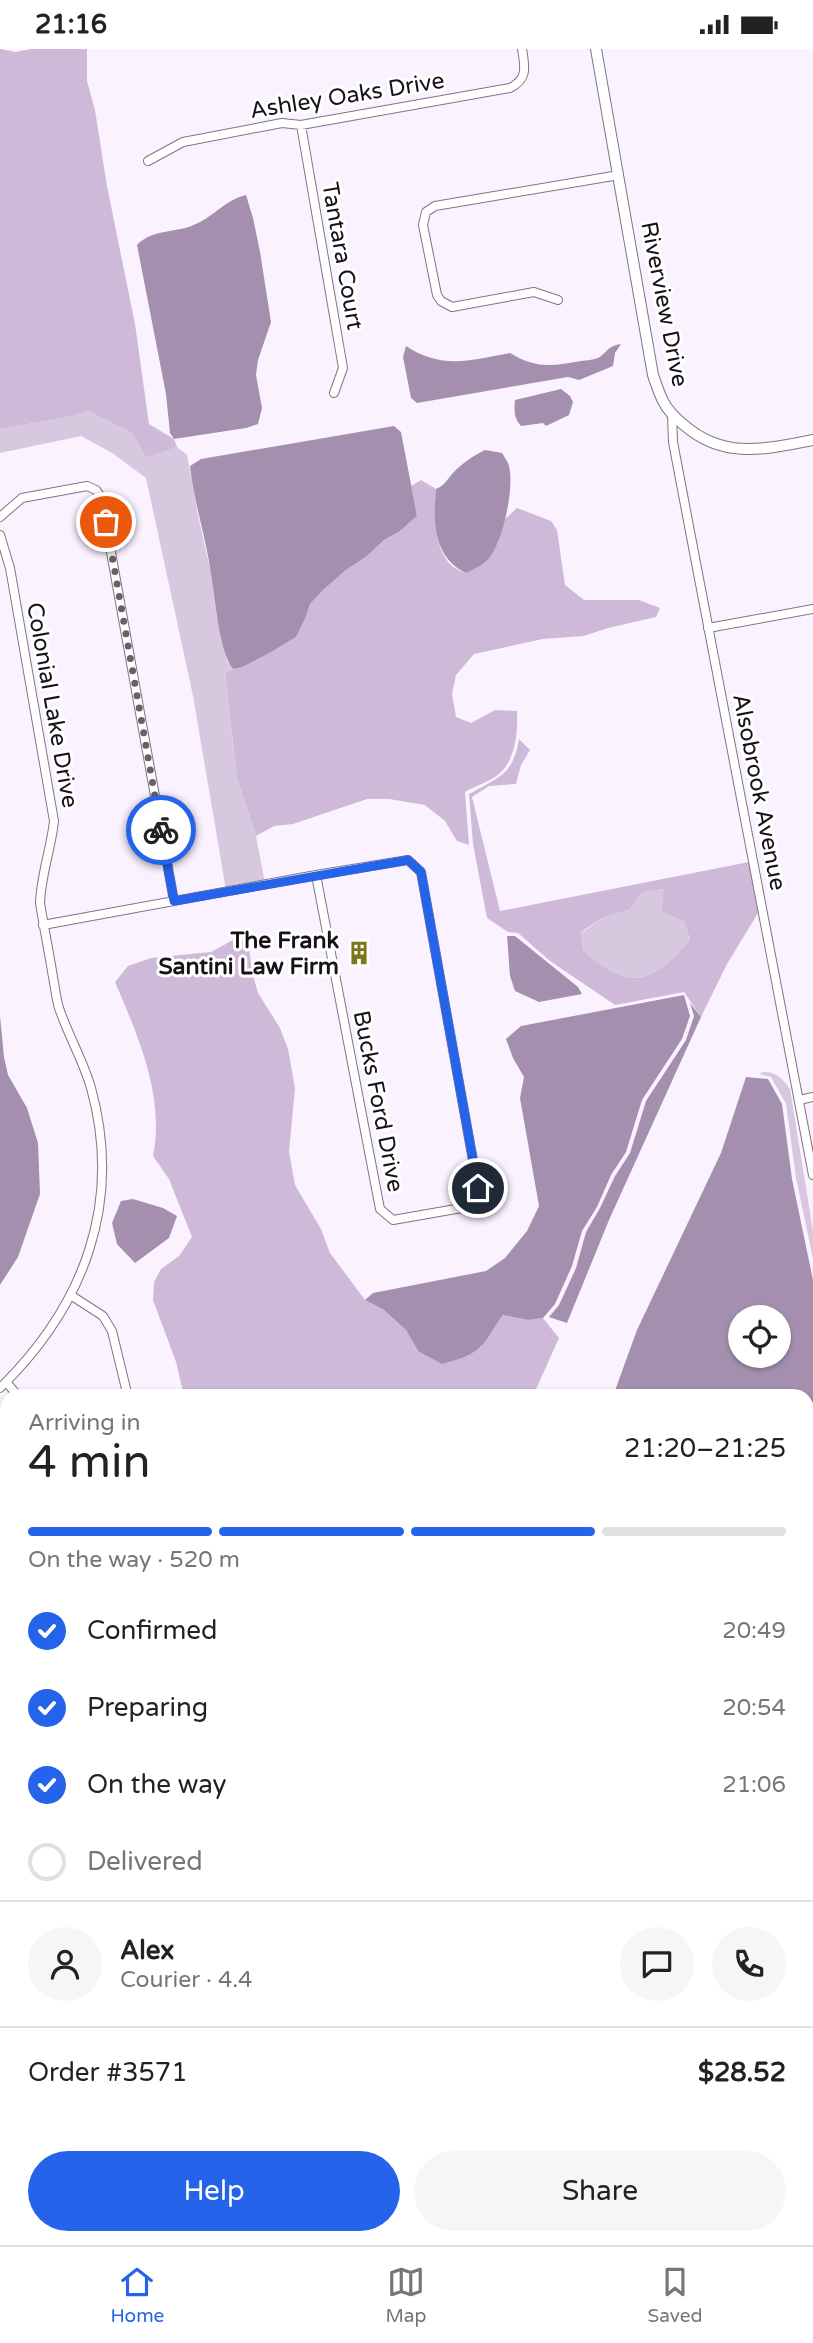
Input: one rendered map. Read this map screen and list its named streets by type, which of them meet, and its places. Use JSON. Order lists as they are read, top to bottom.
{
  "streets": {
    "street": [
      "Ashley Oaks Drive",
      "Tantara Court",
      "Riverview Drive",
      "Colonial Lake Drive",
      "Alsobrook Avenue",
      "Bucks Ford Drive"
    ]
  },
  "crossings": [
    ["Ashley Oaks Drive", "Tantara Court"],
    ["Riverview Drive", "Alsobrook Avenue"],
    ["Colonial Lake Drive", "Bucks Ford Drive"]
  ],
  "places": {
    "building": ["The Frank Santini Law Firm"]
  },
  "page": {
    "status": "21:16",
    "heading": ["4 min", "Arriving in", "21:20–21:25"],
    "panel": [
      "Alex",
      "Courier · 4.4",
      "Order #3571",
      "$28.52"
    ],
    "bar": "On the way · 520 m",
    "list": [
      ["Confirmed", "20:49"],
      ["Preparing", "20:54"],
      ["On the way", "21:06"],
      "Delivered"
    ],
    "buttons": ["Help", "Share"],
    "tabs": ["Home", "Map", "Saved"]
  }
}
